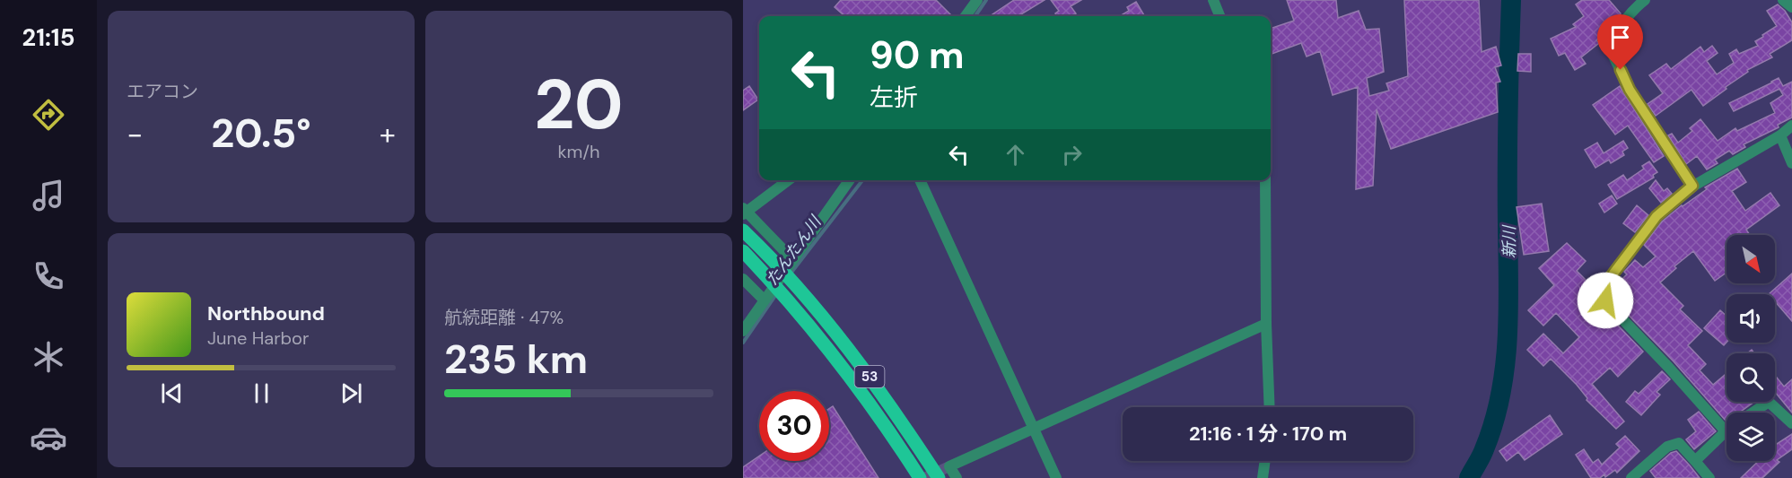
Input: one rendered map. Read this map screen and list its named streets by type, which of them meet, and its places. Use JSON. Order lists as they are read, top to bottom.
{
  "streets": {
    "main road": ["53"]
  },
  "water": ["新川", "たんたん川"],
  "north": "bottom right",
  "page": {
    "tabs": "21:15",
    "tile": [
      "エアコン",
      ["20", "km/h"],
      ["航続距離 · 47%", "235 km"]
    ],
    "turn": ["90 m", "左折"],
    "heat": ["−", "20.5°", "+"],
    "song": ["Northbound", "June Harbor"],
    "limit": "30",
    "trip": "21:16 · 1 分 · 170 m"
  }
}
